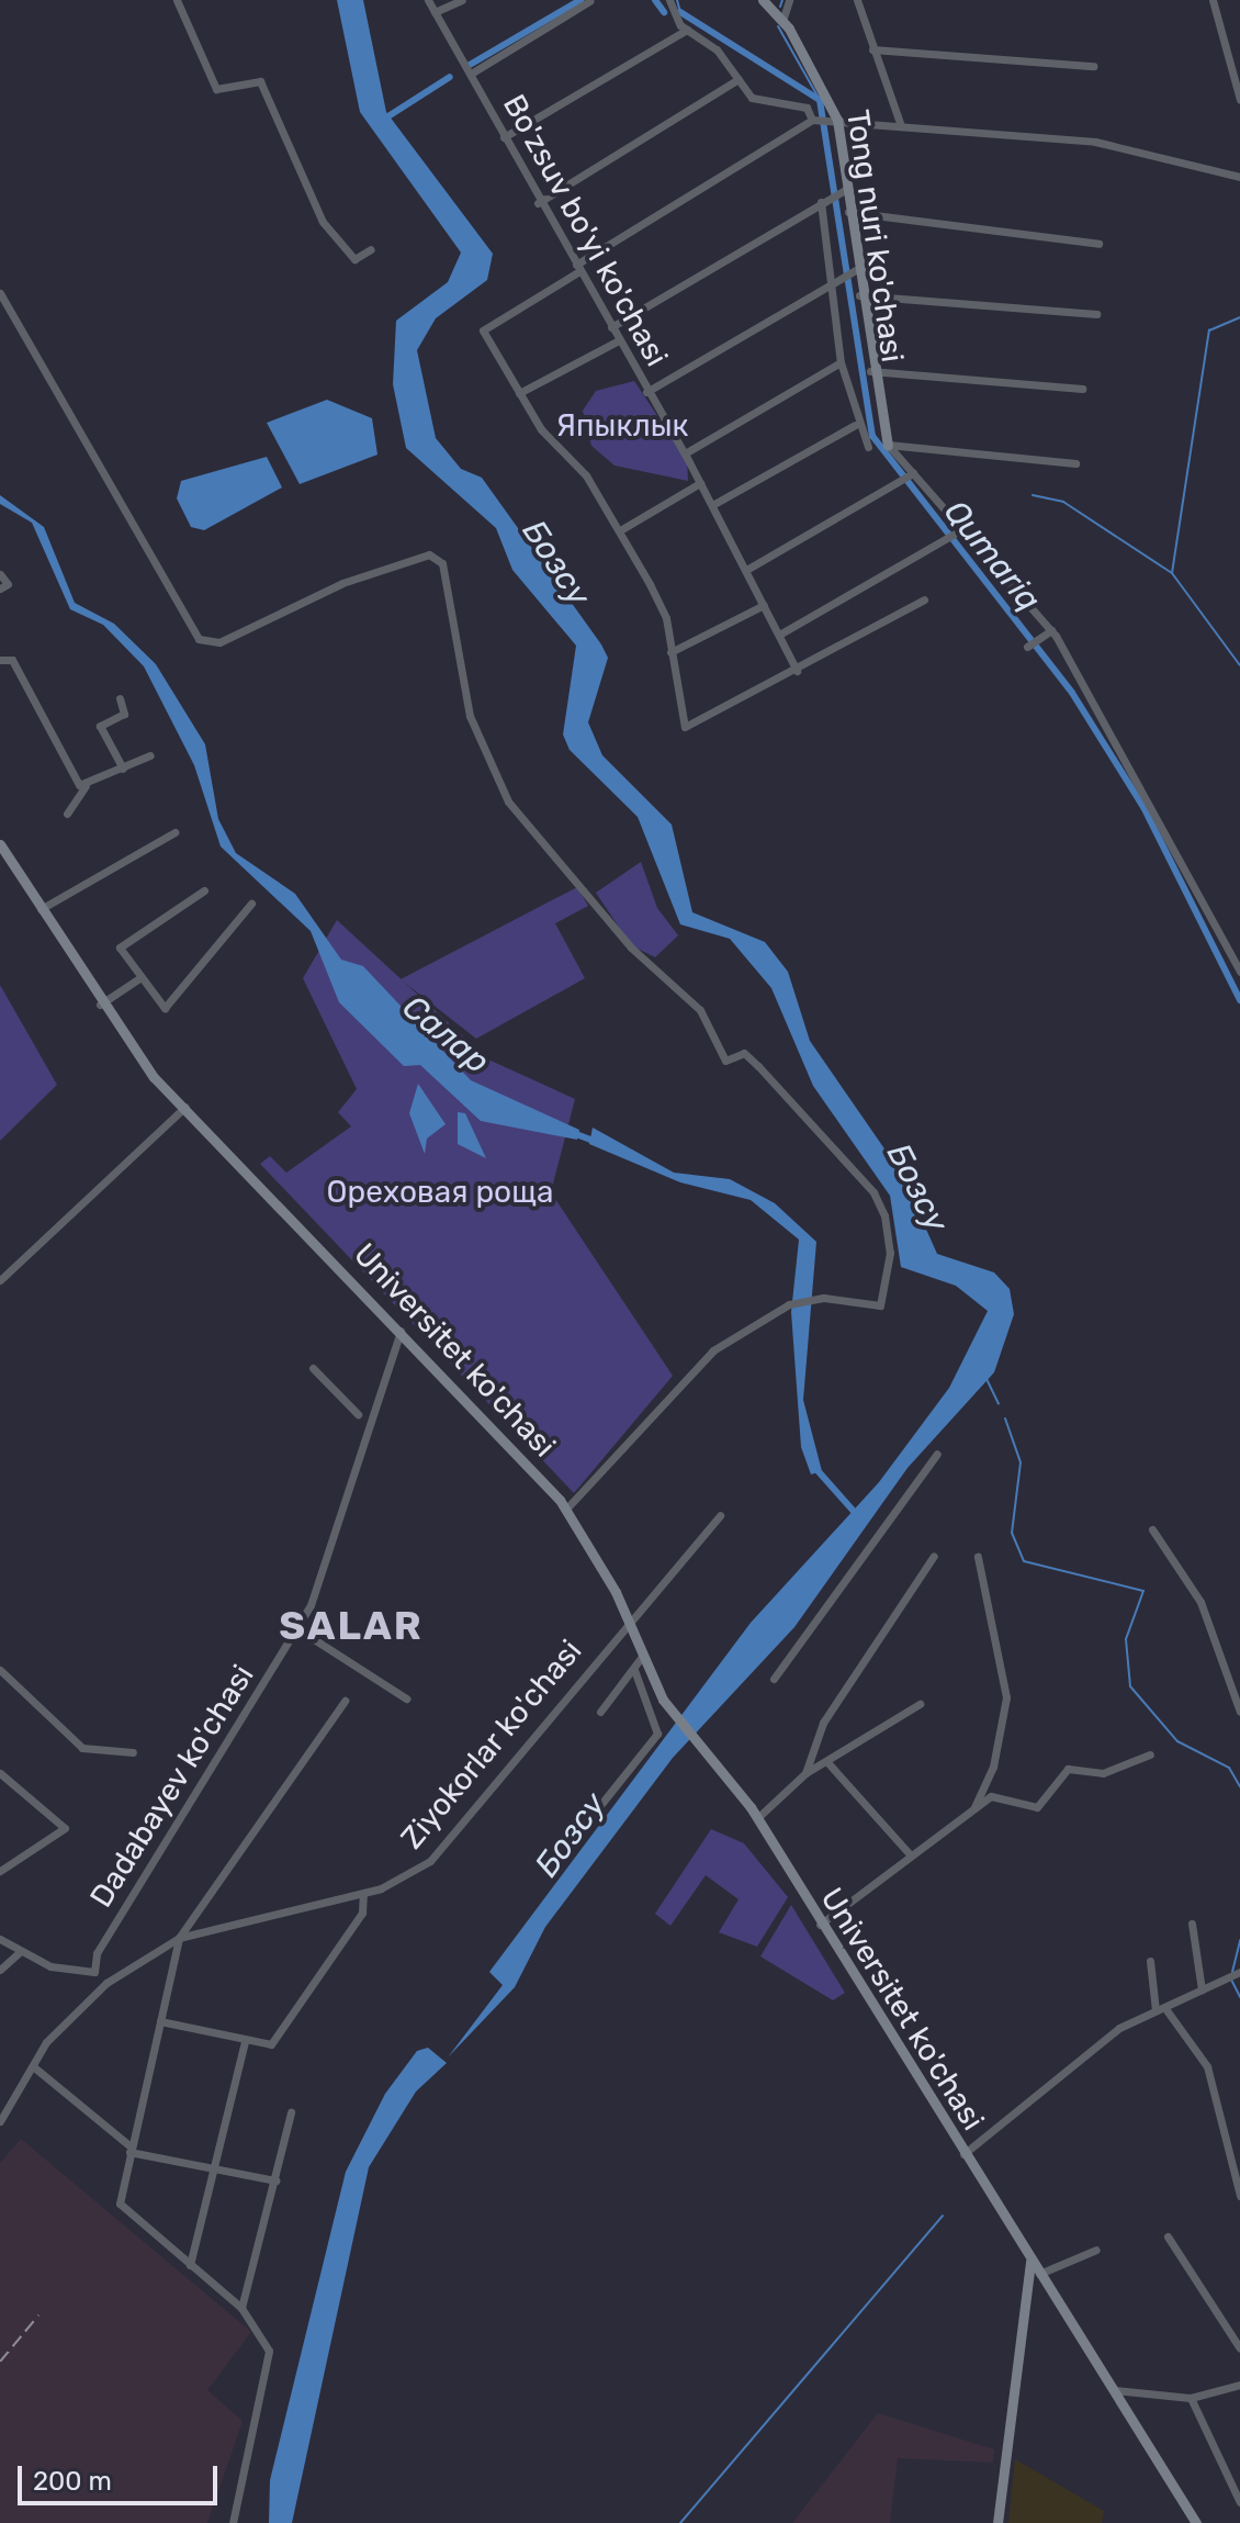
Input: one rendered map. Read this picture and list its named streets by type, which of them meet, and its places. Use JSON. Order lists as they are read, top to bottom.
{
  "streets": {
    "main road": ["Tong nuri ko'chasi", "Universitet ko'chasi"],
    "street": ["Bo'zsuv bo'yi ko'chasi", "Ziyokorlar ko'chasi", "Dadabayev ko'chasi"]
  },
  "crossings": [
    ["Universitet ko'chasi", "Ziyokorlar ko'chasi"],
    ["Universitet ko'chasi", "Dadabayev ko'chasi"]
  ],
  "districts": ["SALAR"],
  "water": ["Qumariq", "Бозсу", "Салар"],
  "parks": ["Япыклык", "Ореховая роща"],
  "scale_bar": "200 m"
}
